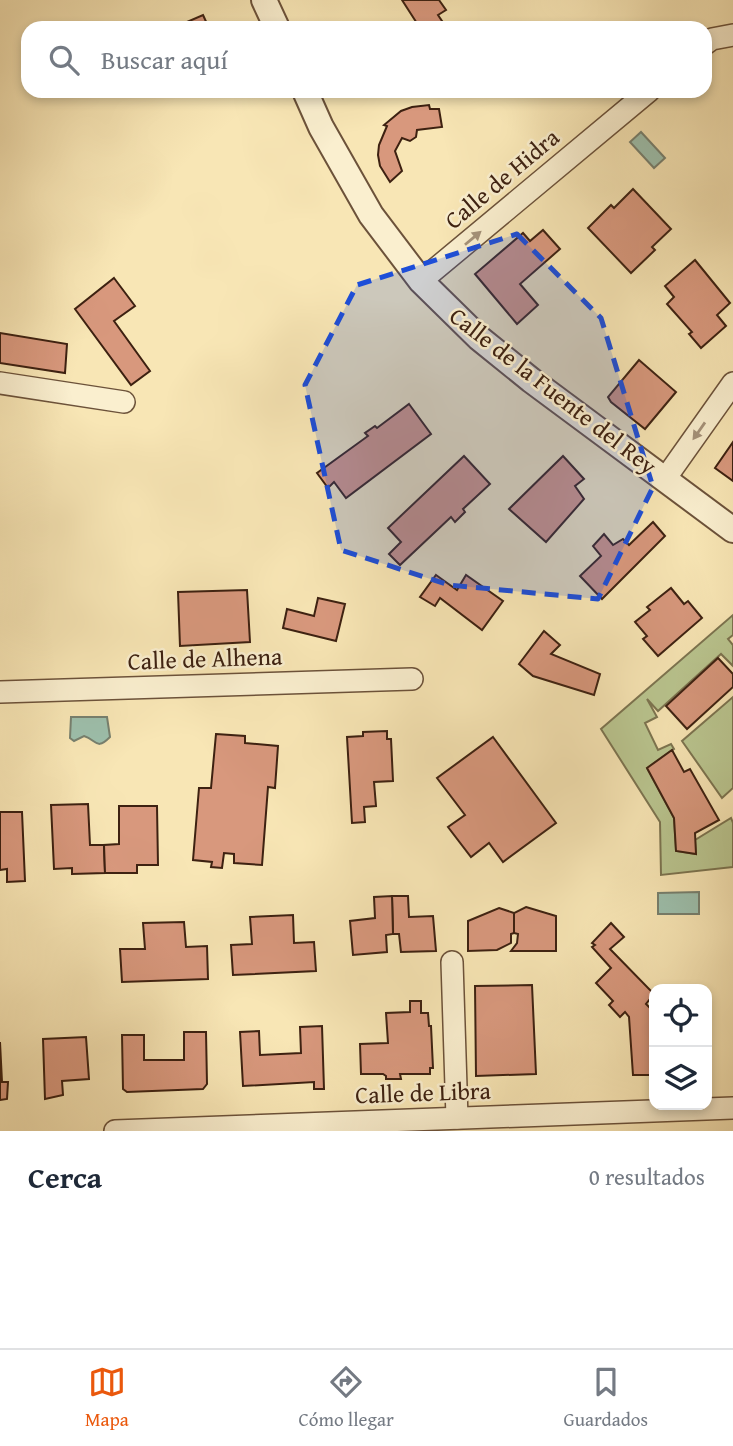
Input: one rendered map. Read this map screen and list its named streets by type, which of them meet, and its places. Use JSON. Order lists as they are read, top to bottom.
{
  "streets": {
    "street": [
      "Calle de Hidra",
      "Calle de la Fuente del Rey",
      "Calle de Alhena",
      "Calle de Libra"
    ]
  },
  "crossings": [
    ["Calle de Hidra", "Calle de la Fuente del Rey"]
  ],
  "one_way": ["Calle de Hidra"],
  "page": {
    "search": "Buscar aquí",
    "heading": ["Cerca", "0 resultados"],
    "nav": ["Mapa", "Cómo llegar", "Guardados"]
  }
}
